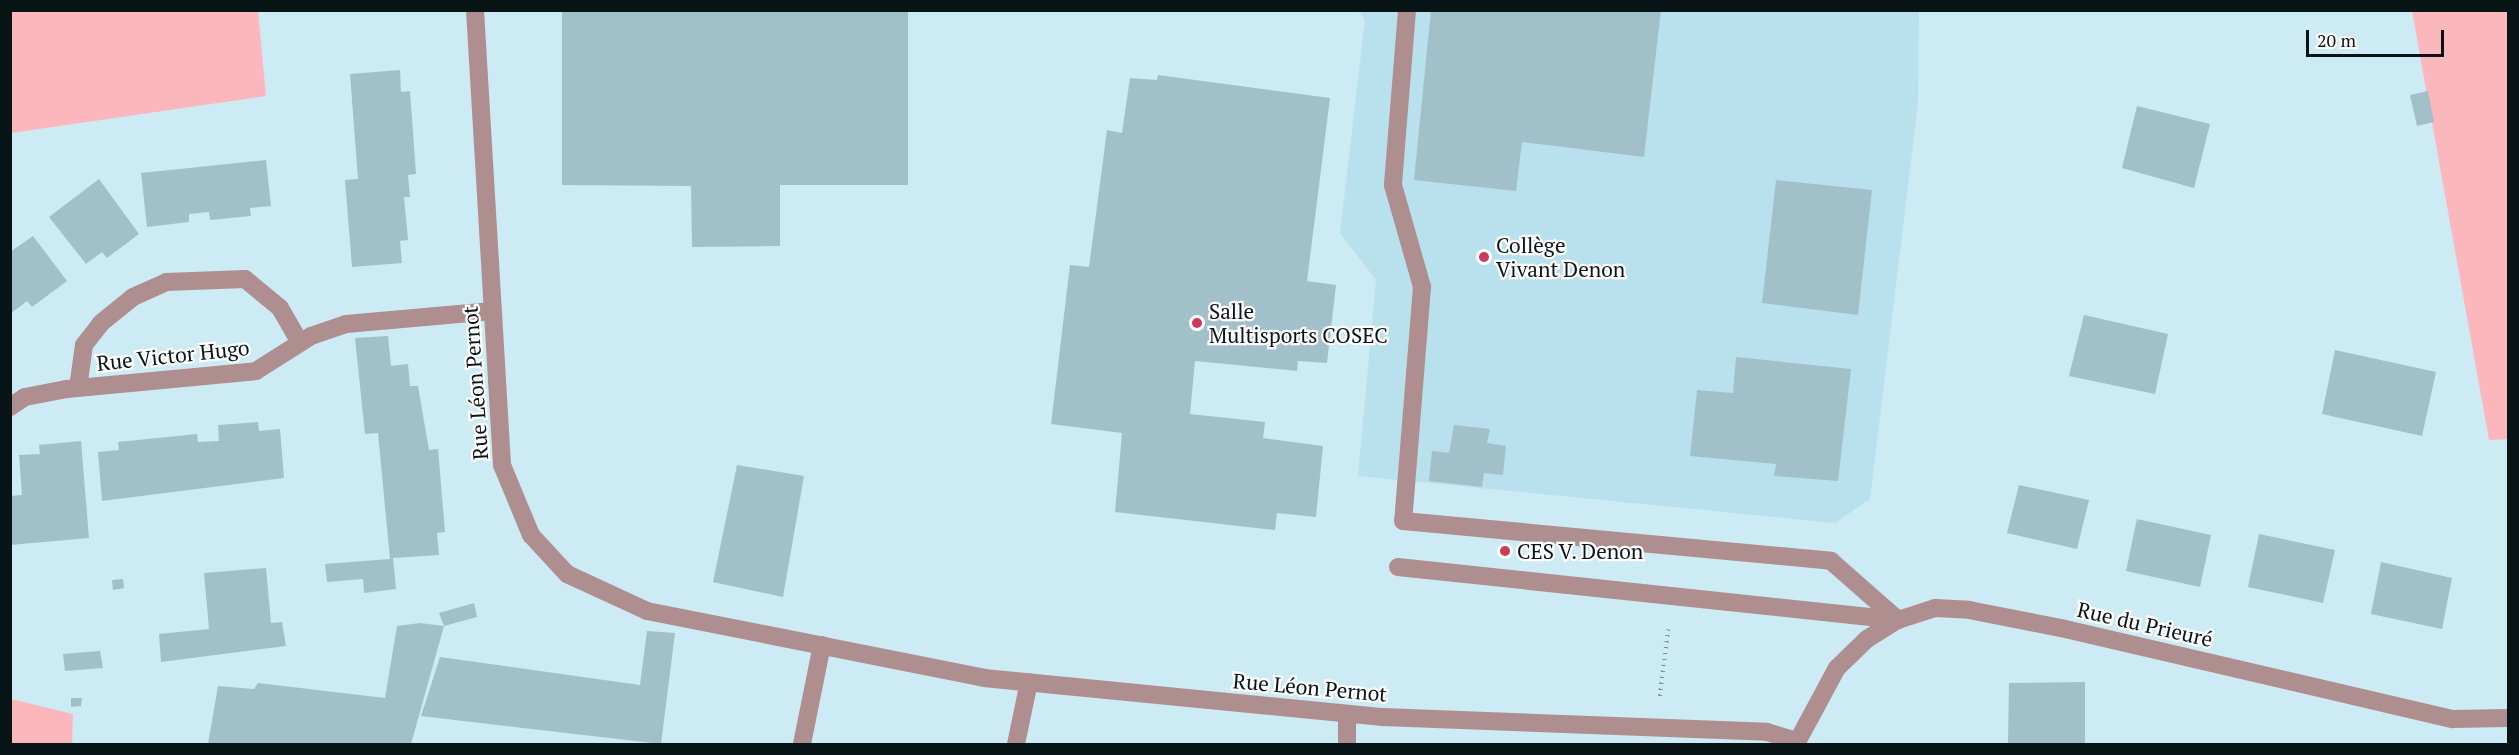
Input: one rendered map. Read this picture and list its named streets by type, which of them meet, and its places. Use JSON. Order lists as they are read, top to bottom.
{
  "streets": {
    "street": ["Rue Victor Hugo", "Rue Léon Pernot", "Rue du Prieuré"]
  },
  "crossings": [
    ["Rue Victor Hugo", "Rue Léon Pernot"],
    ["Rue Léon Pernot", "Rue du Prieuré"]
  ],
  "places": ["Collège Vivant Denon", "Salle Multisports COSEC", "CES V. Denon"],
  "scale_bar": "20 m"
}
